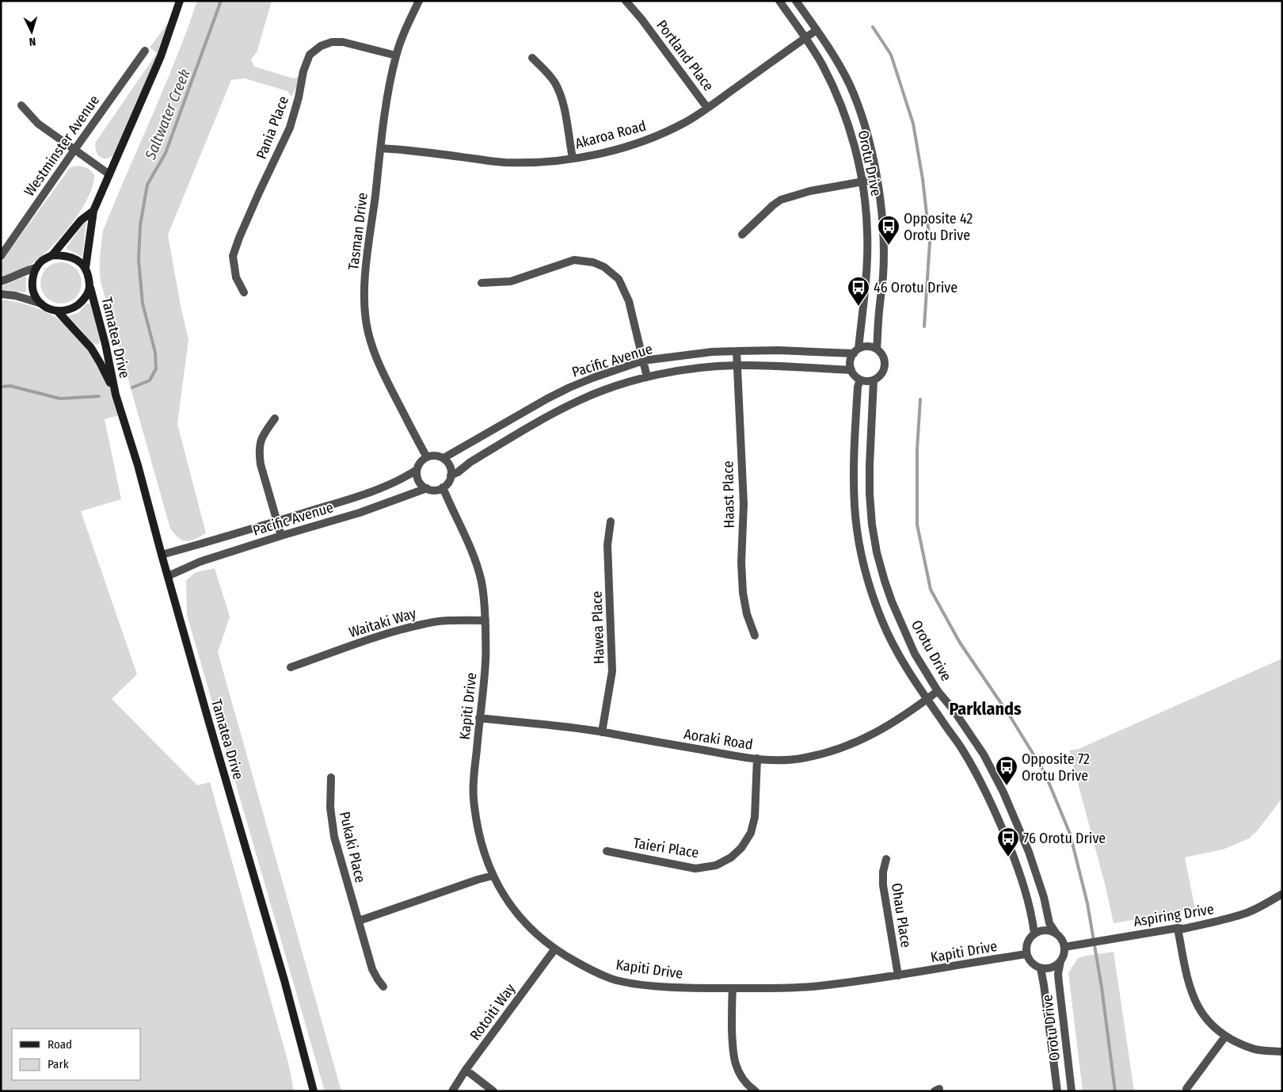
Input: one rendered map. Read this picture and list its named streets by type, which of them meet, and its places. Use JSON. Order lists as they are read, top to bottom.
{
  "streets": {
    "main road": ["Tamatea Drive"],
    "street": [
      "Portland Place",
      "Pania Place",
      "Akaroa Road",
      "Westminster Avenue",
      "Orotu Drive",
      "Tasman Drive",
      "Pacific Avenue",
      "Haast Place",
      "Waitaki Way",
      "Hawea Place",
      "Kapiti Drive",
      "Aoraki Road",
      "Pukaki Place",
      "Taieri Place",
      "Ohau Place",
      "Aspiring Drive",
      "Rotoiti Way"
    ]
  },
  "crossings": [
    ["Portland Place", "Akaroa Road"],
    ["Pania Place", "Tasman Drive"],
    ["Akaroa Road", "Orotu Drive"],
    ["Akaroa Road", "Tasman Drive"],
    ["Orotu Drive", "Pacific Avenue"],
    ["Orotu Drive", "Kapiti Drive"],
    ["Orotu Drive", "Aoraki Road"],
    ["Orotu Drive", "Aspiring Drive"],
    ["Tasman Drive", "Pacific Avenue"],
    ["Tasman Drive", "Kapiti Drive"],
    ["Tamatea Drive", "Pacific Avenue"],
    ["Pacific Avenue", "Haast Place"],
    ["Pacific Avenue", "Kapiti Drive"],
    ["Waitaki Way", "Kapiti Drive"],
    ["Hawea Place", "Aoraki Road"],
    ["Kapiti Drive", "Aoraki Road"],
    ["Kapiti Drive", "Ohau Place"],
    ["Kapiti Drive", "Aspiring Drive"],
    ["Kapiti Drive", "Rotoiti Way"],
    ["Aoraki Road", "Taieri Place"]
  ],
  "districts": ["Parklands"],
  "water": ["Saltwater Creek"],
  "places": {
    "bus stop": [
      "Opposite 42 Orotu Drive",
      "46 Orotu Drive",
      "Opposite 72 Orotu Drive",
      "76 Orotu Drive"
    ]
  },
  "legend": ["Road", "Park"],
  "north": "bottom"
}
